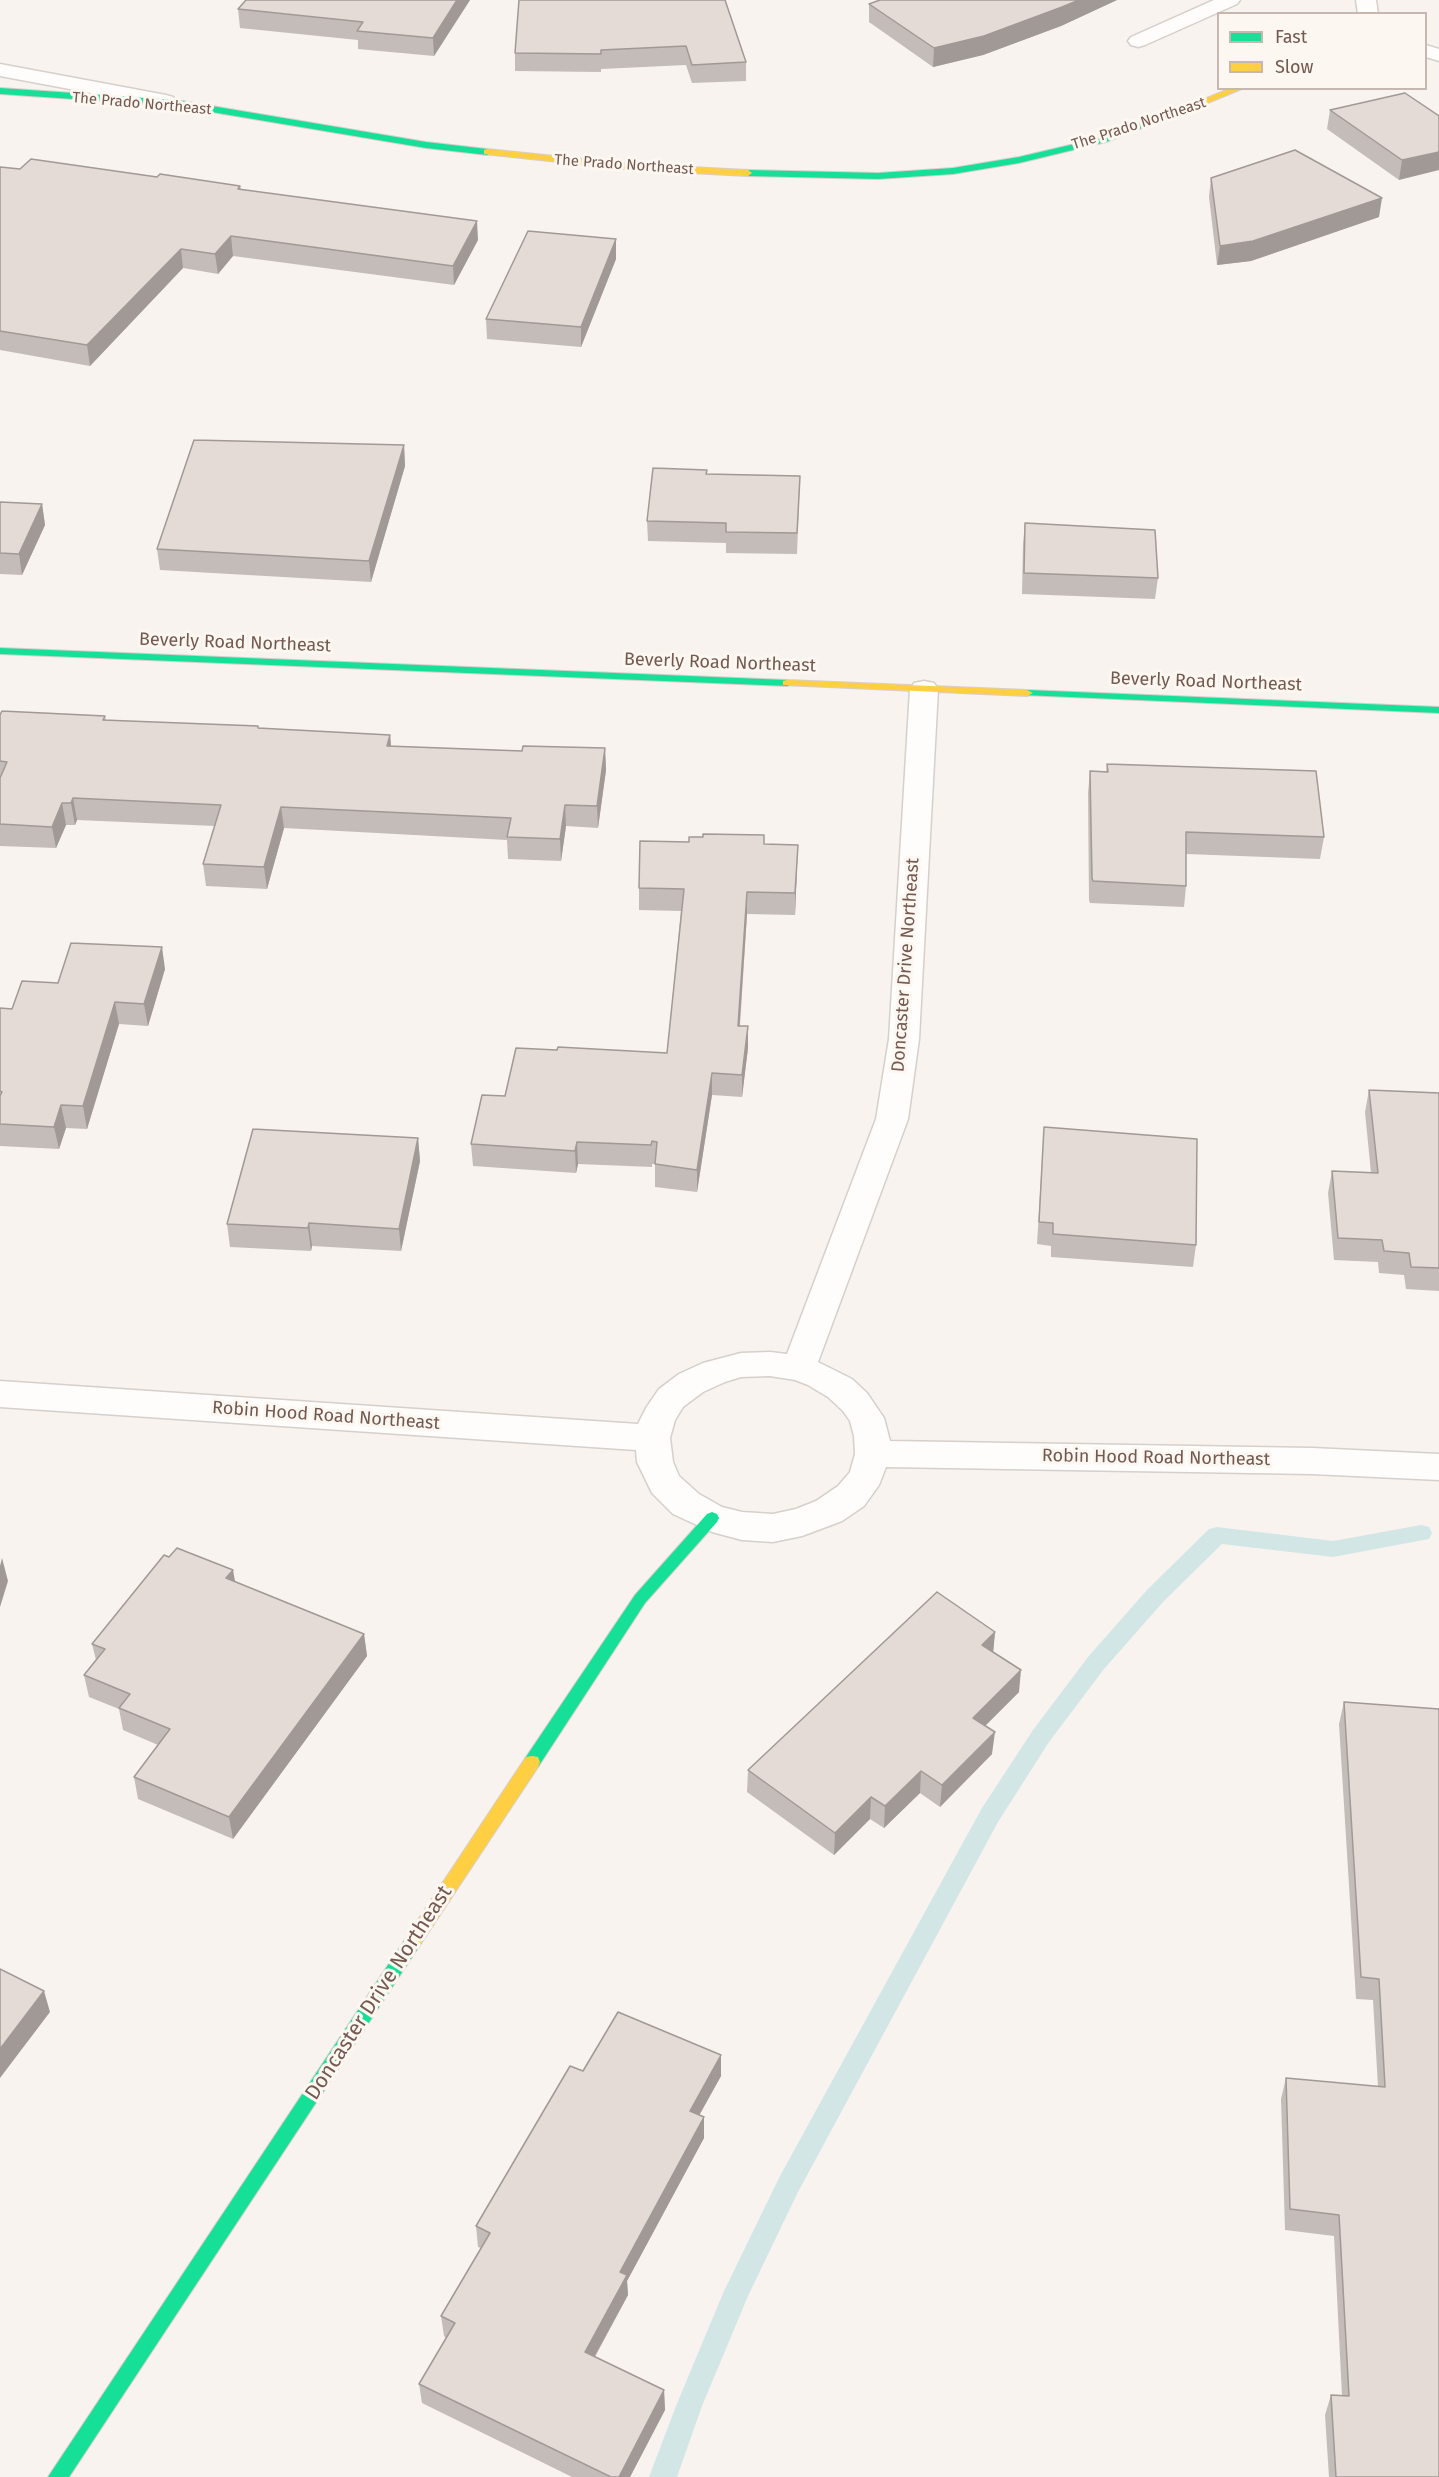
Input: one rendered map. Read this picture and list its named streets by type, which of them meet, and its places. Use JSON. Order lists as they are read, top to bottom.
{
  "streets": {
    "street": [
      "The Prado Northeast",
      "Beverly Road Northeast",
      "Doncaster Drive Northeast",
      "Robin Hood Road Northeast"
    ]
  },
  "crossings": [
    ["Beverly Road Northeast", "Doncaster Drive Northeast"],
    ["Doncaster Drive Northeast", "Robin Hood Road Northeast"]
  ],
  "legend": ["Fast", "Slow"]
}
